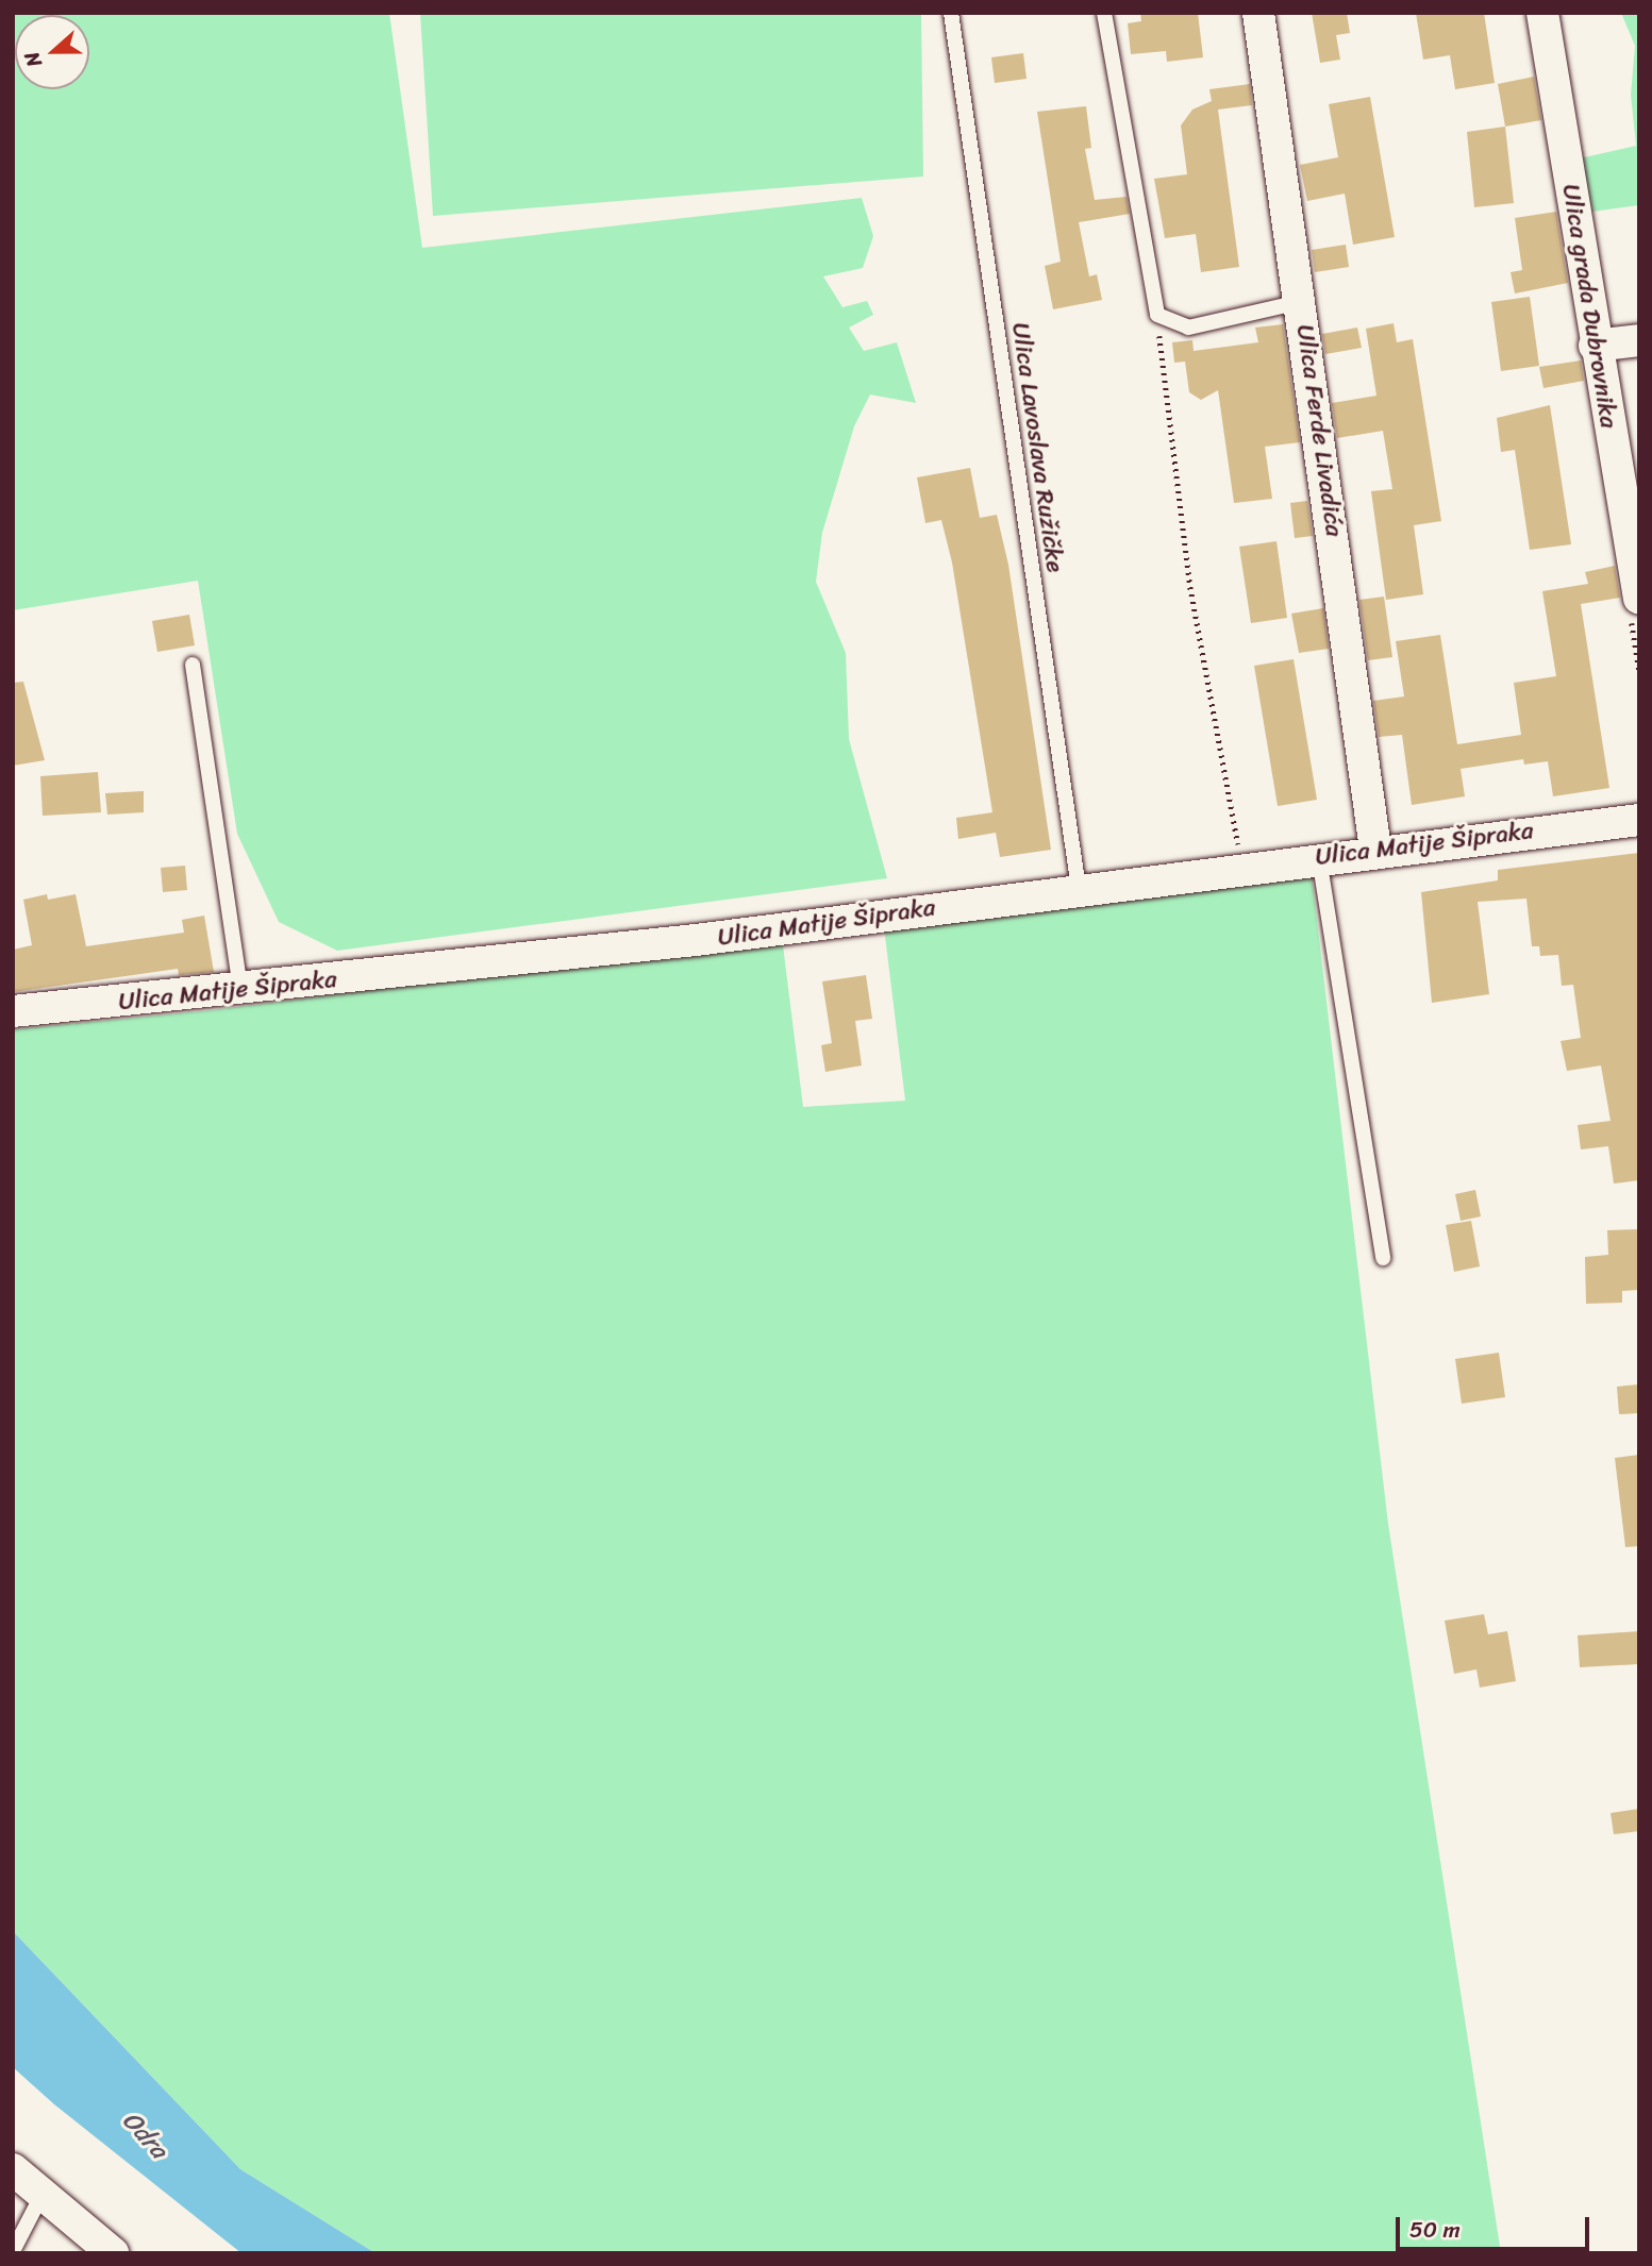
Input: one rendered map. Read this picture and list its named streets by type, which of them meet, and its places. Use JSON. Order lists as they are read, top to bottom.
{
  "streets": {
    "street": ["Ulica grada Dubrovnika", "Ulica Ferde Livadića", "Ulica Matije Šipraka"],
    "lane": ["Ulica Lavoslava Ružičke"]
  },
  "crossings": [
    ["Ulica Ferde Livadića", "Ulica Matije Šipraka"],
    ["Ulica Lavoslava Ružičke", "Ulica Matije Šipraka"]
  ],
  "water": ["Odra"],
  "scale_bar": "50 m",
  "north": "left"
}
